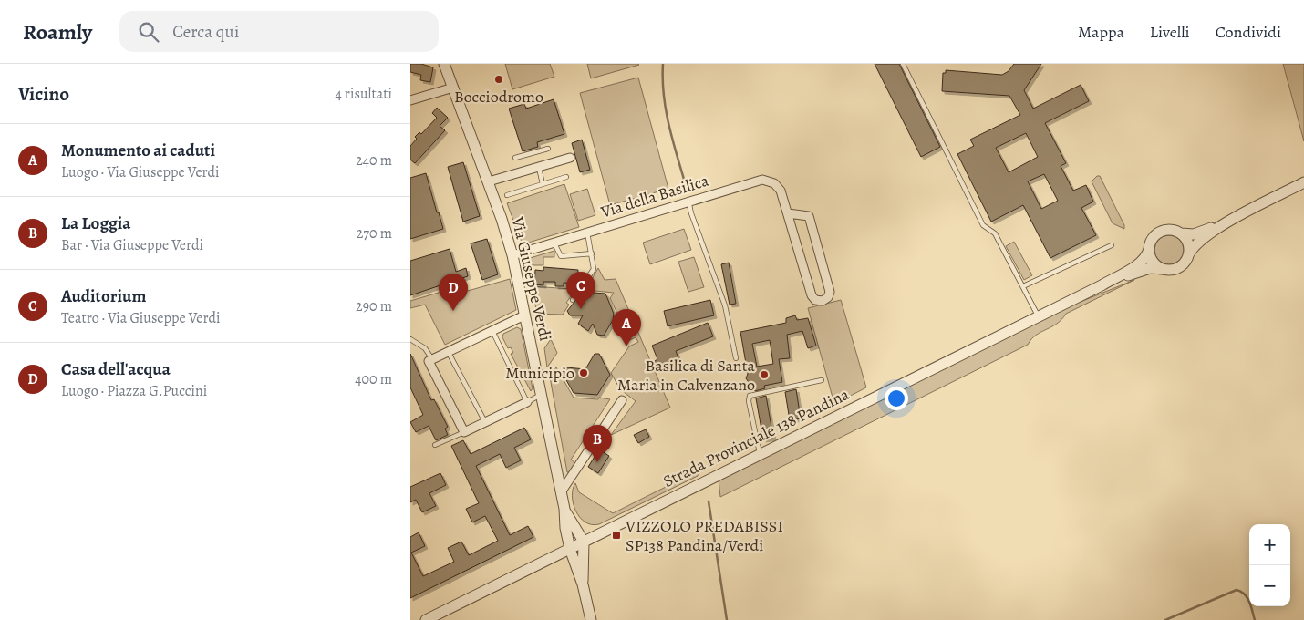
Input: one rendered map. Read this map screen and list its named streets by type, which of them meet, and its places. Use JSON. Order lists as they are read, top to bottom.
{
  "streets": {
    "street": ["Via della Basilica", "Via Giuseppe Verdi", "Strada Provinciale 138 Pandina"]
  },
  "crossings": [
    ["Via della Basilica", "Via Giuseppe Verdi"],
    ["Via Giuseppe Verdi", "Strada Provinciale 138 Pandina"]
  ],
  "places": {
    "other": ["Bocciodromo", "Municipio", "Basilica di Santa Maria in Calvenzano"],
    "transit": ["VIZZOLO PREDABISSI SP138 Pandina/Verdi"]
  },
  "page": {
    "header": "Roamly",
    "search": "Cerca qui",
    "nav": ["Mappa", "Livelli", "Condividi"],
    "heading": ["Vicino", "4 risultati"],
    "list": [
      {
        "mark": "A",
        "name": "Monumento ai caduti",
        "note": "Luogo · Via Giuseppe Verdi",
        "value": "240 m"
      },
      {
        "mark": "B",
        "name": "La Loggia",
        "note": "Bar · Via Giuseppe Verdi",
        "value": "270 m"
      },
      {
        "mark": "C",
        "name": "Auditorium",
        "note": "Teatro · Via Giuseppe Verdi",
        "value": "290 m"
      },
      {
        "mark": "D",
        "name": "Casa dell'acqua",
        "note": "Luogo · Piazza G.Puccini",
        "value": "400 m"
      }
    ],
    "pins": [
      "C",
      "D",
      "A",
      "B"
    ],
    "map_buttons": ["+", "−"]
  }
}
